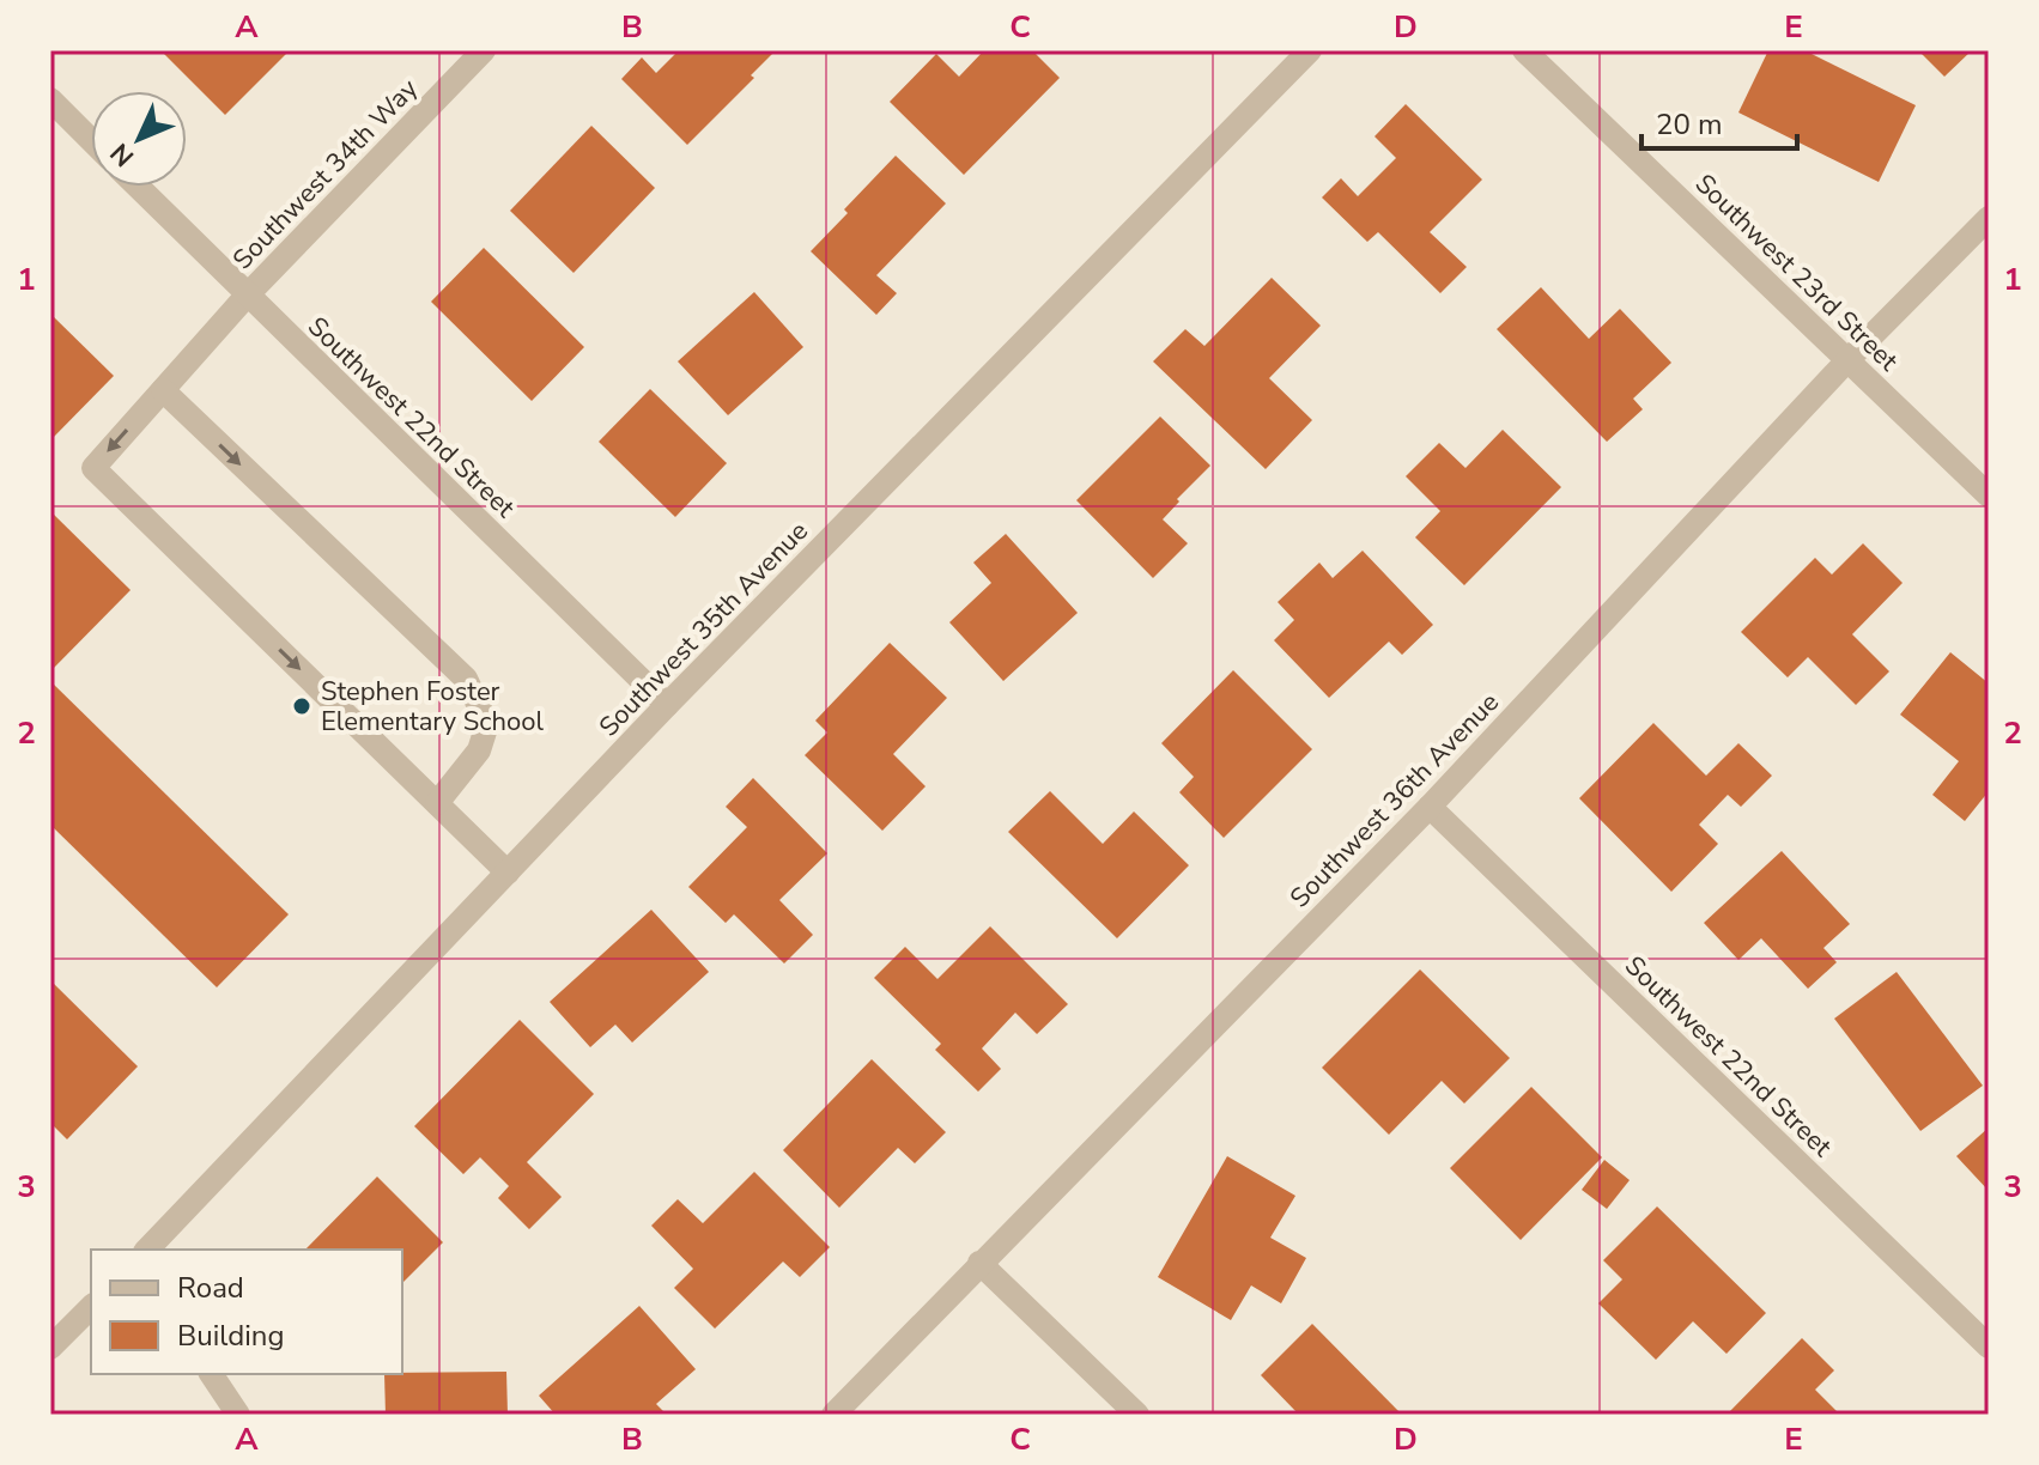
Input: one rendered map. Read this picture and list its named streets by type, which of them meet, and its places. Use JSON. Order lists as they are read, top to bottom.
{
  "streets": {
    "street": [
      "Southwest 34th Way",
      "Southwest 23rd Street",
      "Southwest 22nd Street",
      "Southwest 35th Avenue",
      "Southwest 36th Avenue"
    ]
  },
  "crossings": [
    ["Southwest 34th Way", "Southwest 22nd Street"],
    ["Southwest 23rd Street", "Southwest 36th Avenue"],
    ["Southwest 22nd Street", "Southwest 35th Avenue"],
    ["Southwest 22nd Street", "Southwest 36th Avenue"]
  ],
  "one_way": ["Southwest 34th Way"],
  "places": ["Stephen Foster Elementary School"],
  "legend": ["Road", "Building"],
  "scale_bar": "20 m",
  "north": "bottom left",
  "grid": {
    "columns": [
      "A",
      "B",
      "C",
      "D",
      "E"
    ],
    "rows": ["1", "2", "3"]
  }
}
